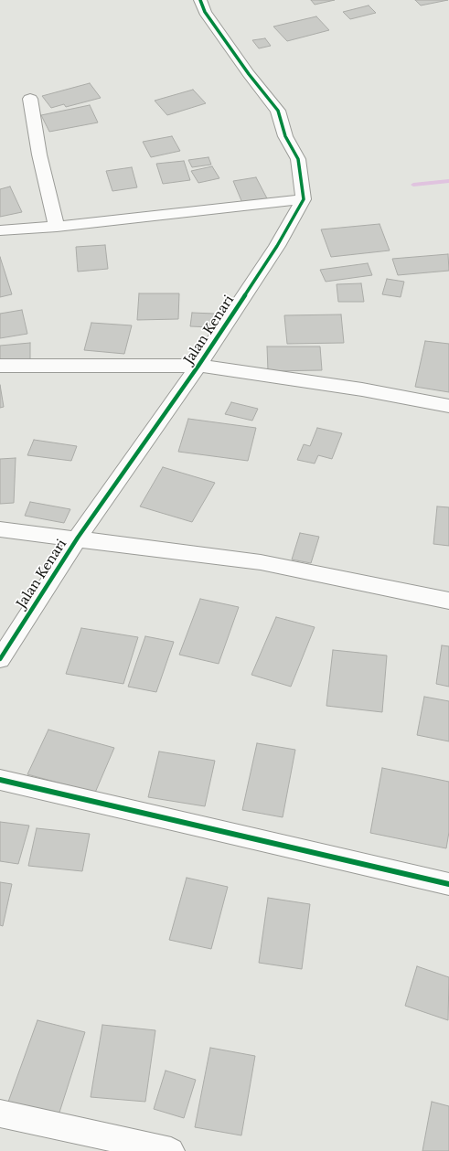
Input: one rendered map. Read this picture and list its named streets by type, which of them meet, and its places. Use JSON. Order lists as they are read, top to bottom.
{
  "streets": {
    "street": ["Jalan Kenari"]
  }
}
